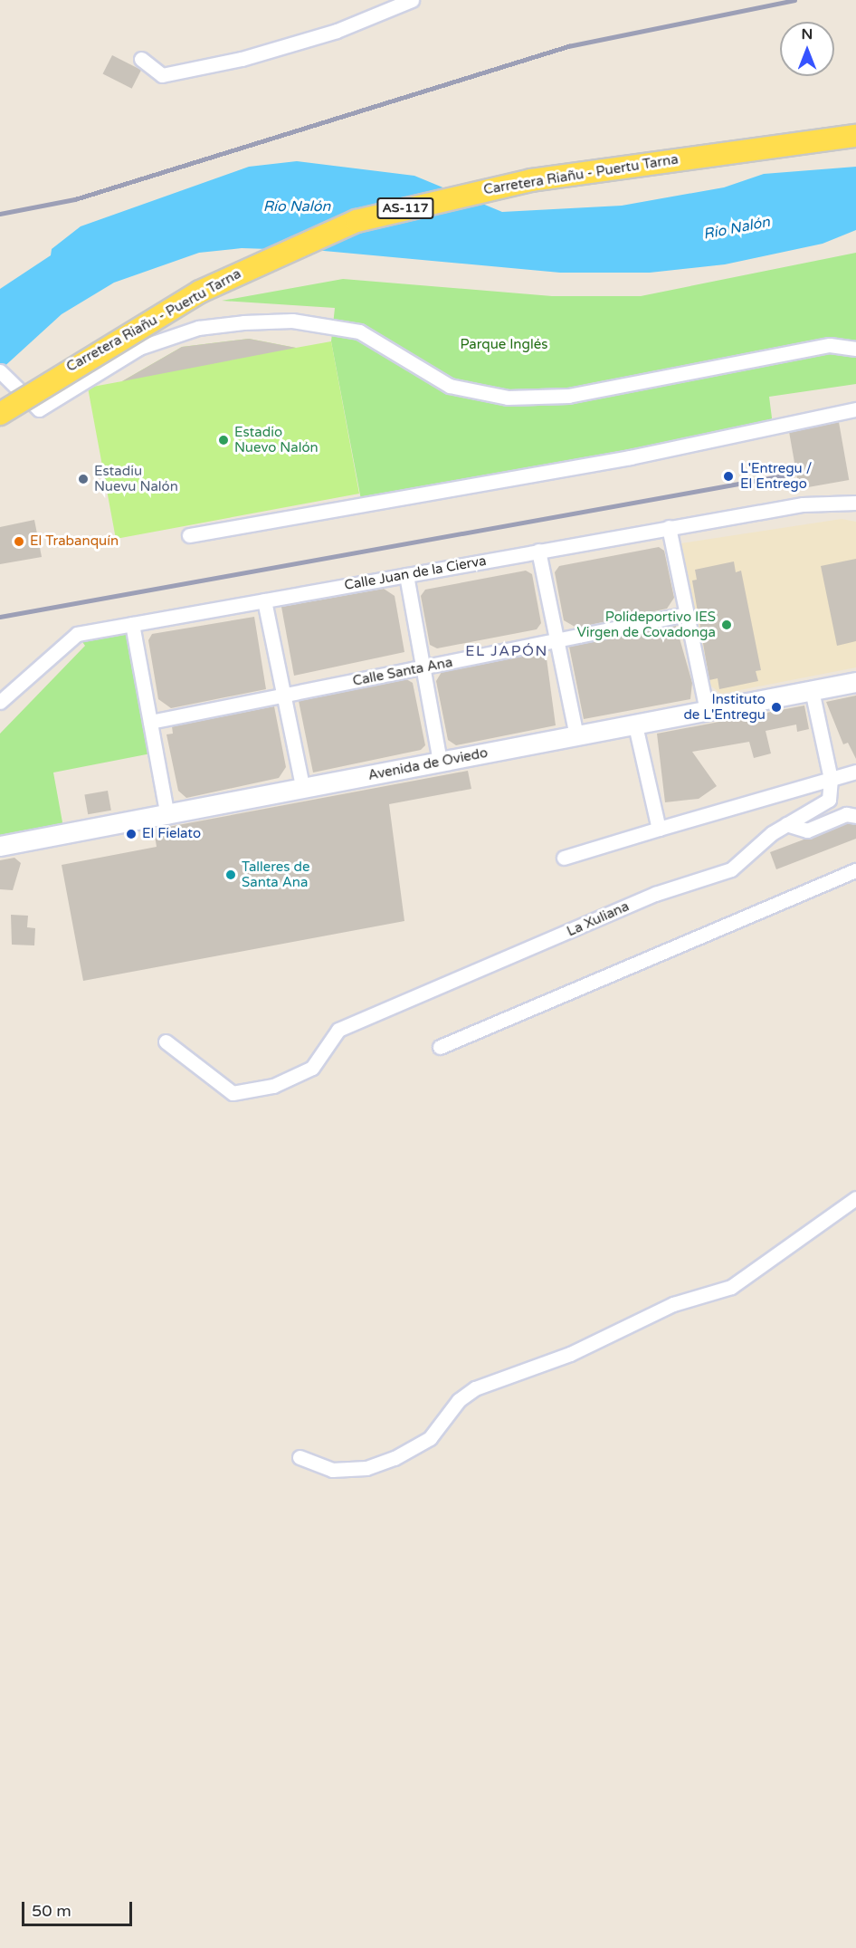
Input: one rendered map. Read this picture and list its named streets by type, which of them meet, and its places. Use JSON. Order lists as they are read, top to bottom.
{
  "streets": {
    "main road": ["Carretera Riañu - Puertu Tarna", "AS-117"],
    "street": [
      "Calle Juan de la Cierva",
      "Calle Santa Ana",
      "Avenida de Oviedo",
      "La Xuliana"
    ]
  },
  "districts": ["EL JAPÓN"],
  "water": ["Río Nalón"],
  "parks": ["Parque Inglés"],
  "places": [
    "Estadio Nuevo Nalón",
    "L'Entregu / El Entrego",
    "Estadiu Nuevu Nalón",
    "El Trabanquín",
    "Polideportivo IES Virgen de Covadonga",
    "Instituto de L'Entregu",
    "El Fielato",
    "Talleres de Santa Ana"
  ],
  "scale_bar": "50 m",
  "north": "top"
}
